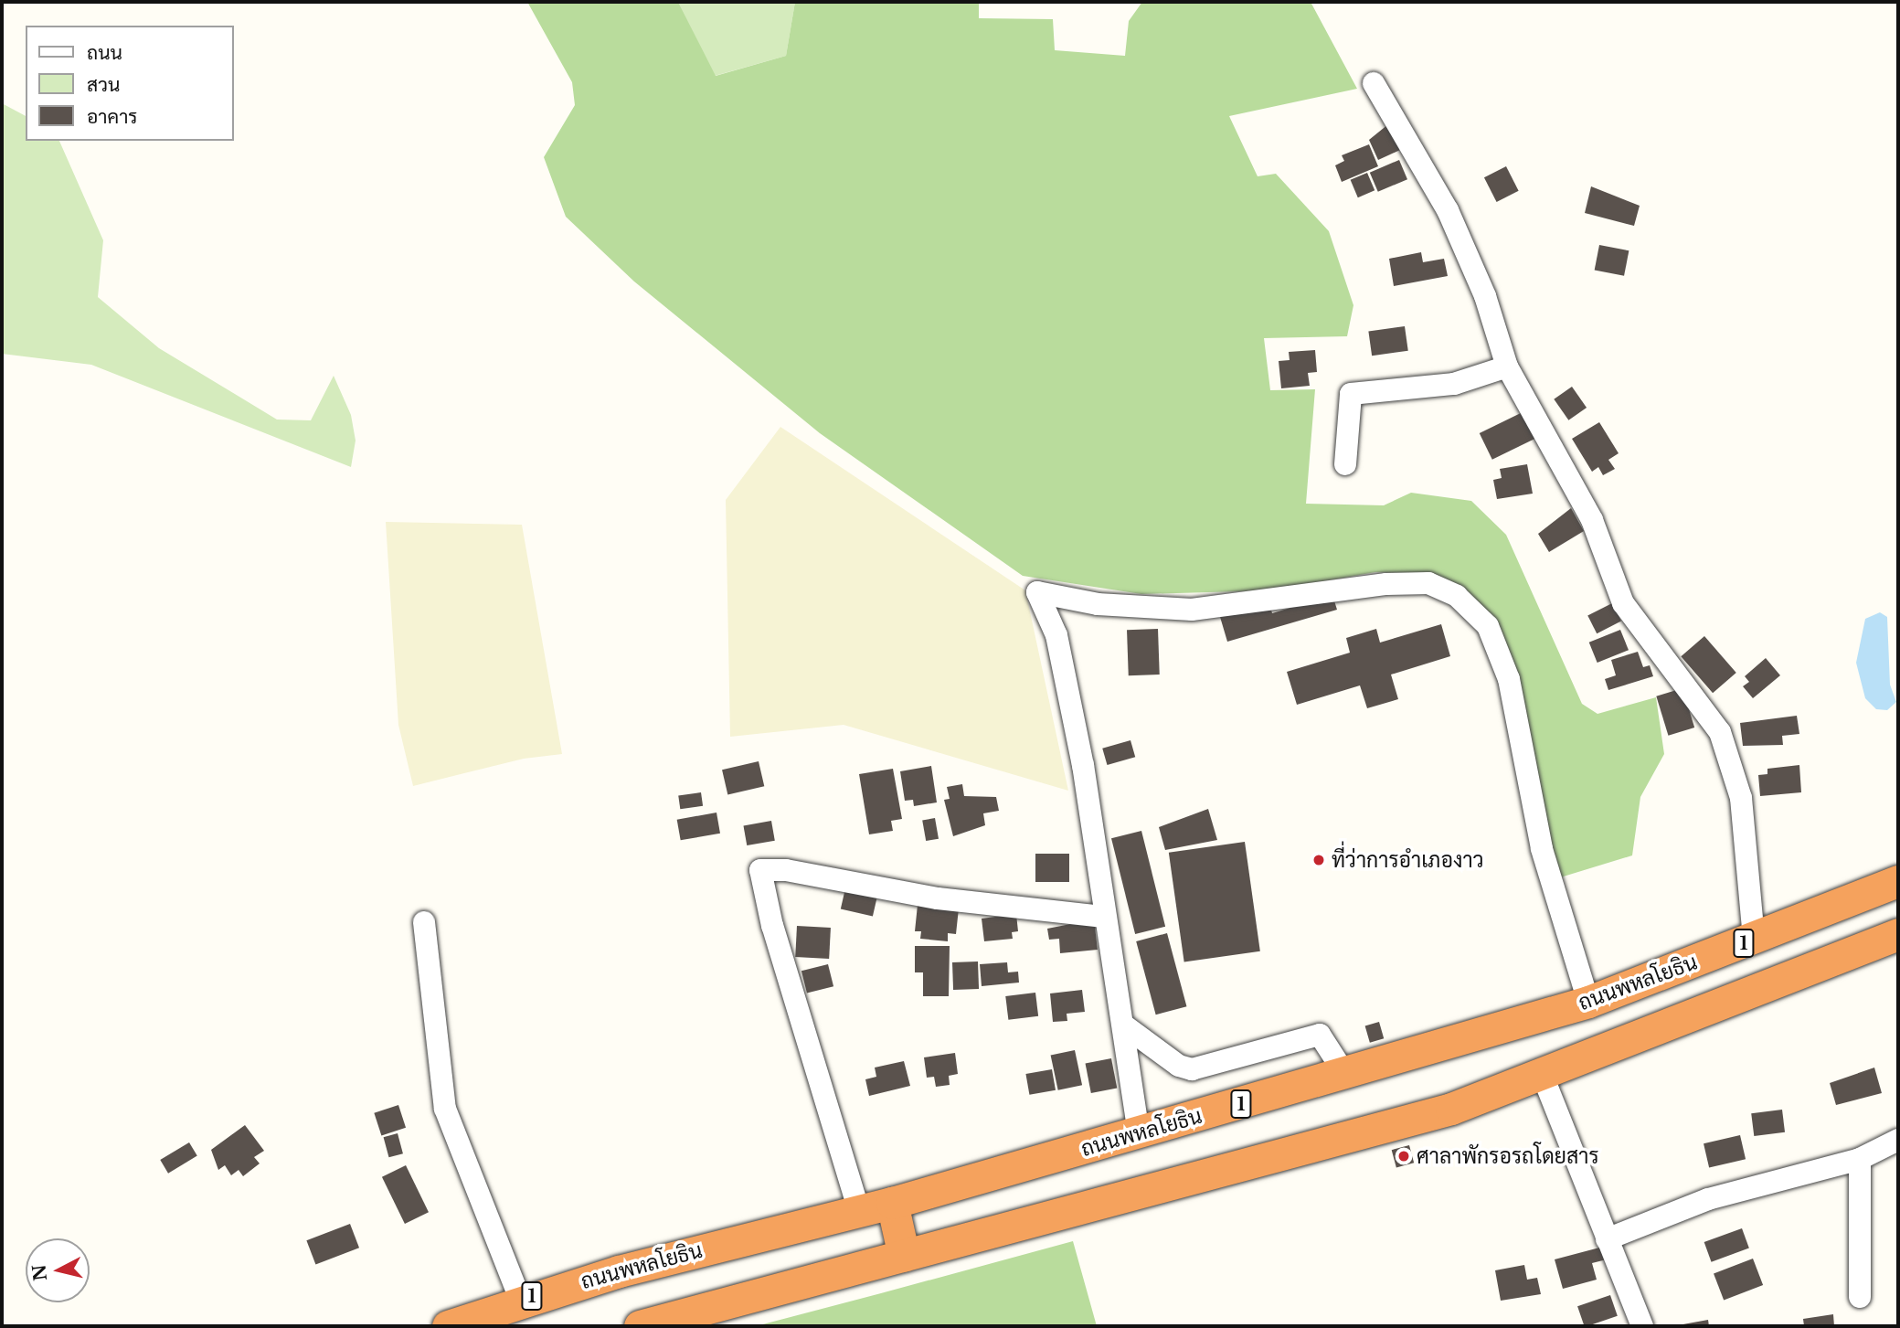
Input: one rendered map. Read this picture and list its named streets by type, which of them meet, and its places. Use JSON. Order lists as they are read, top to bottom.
{
  "streets": {
    "highway": ["1", "ถนนพหลโยธิน"]
  },
  "places": ["ที่ว่าการอำเภองาว", "ศาลาพักรอรถโดยสาร"],
  "legend": ["ถนน", "สวน", "อาคาร"],
  "north": "left"
}
